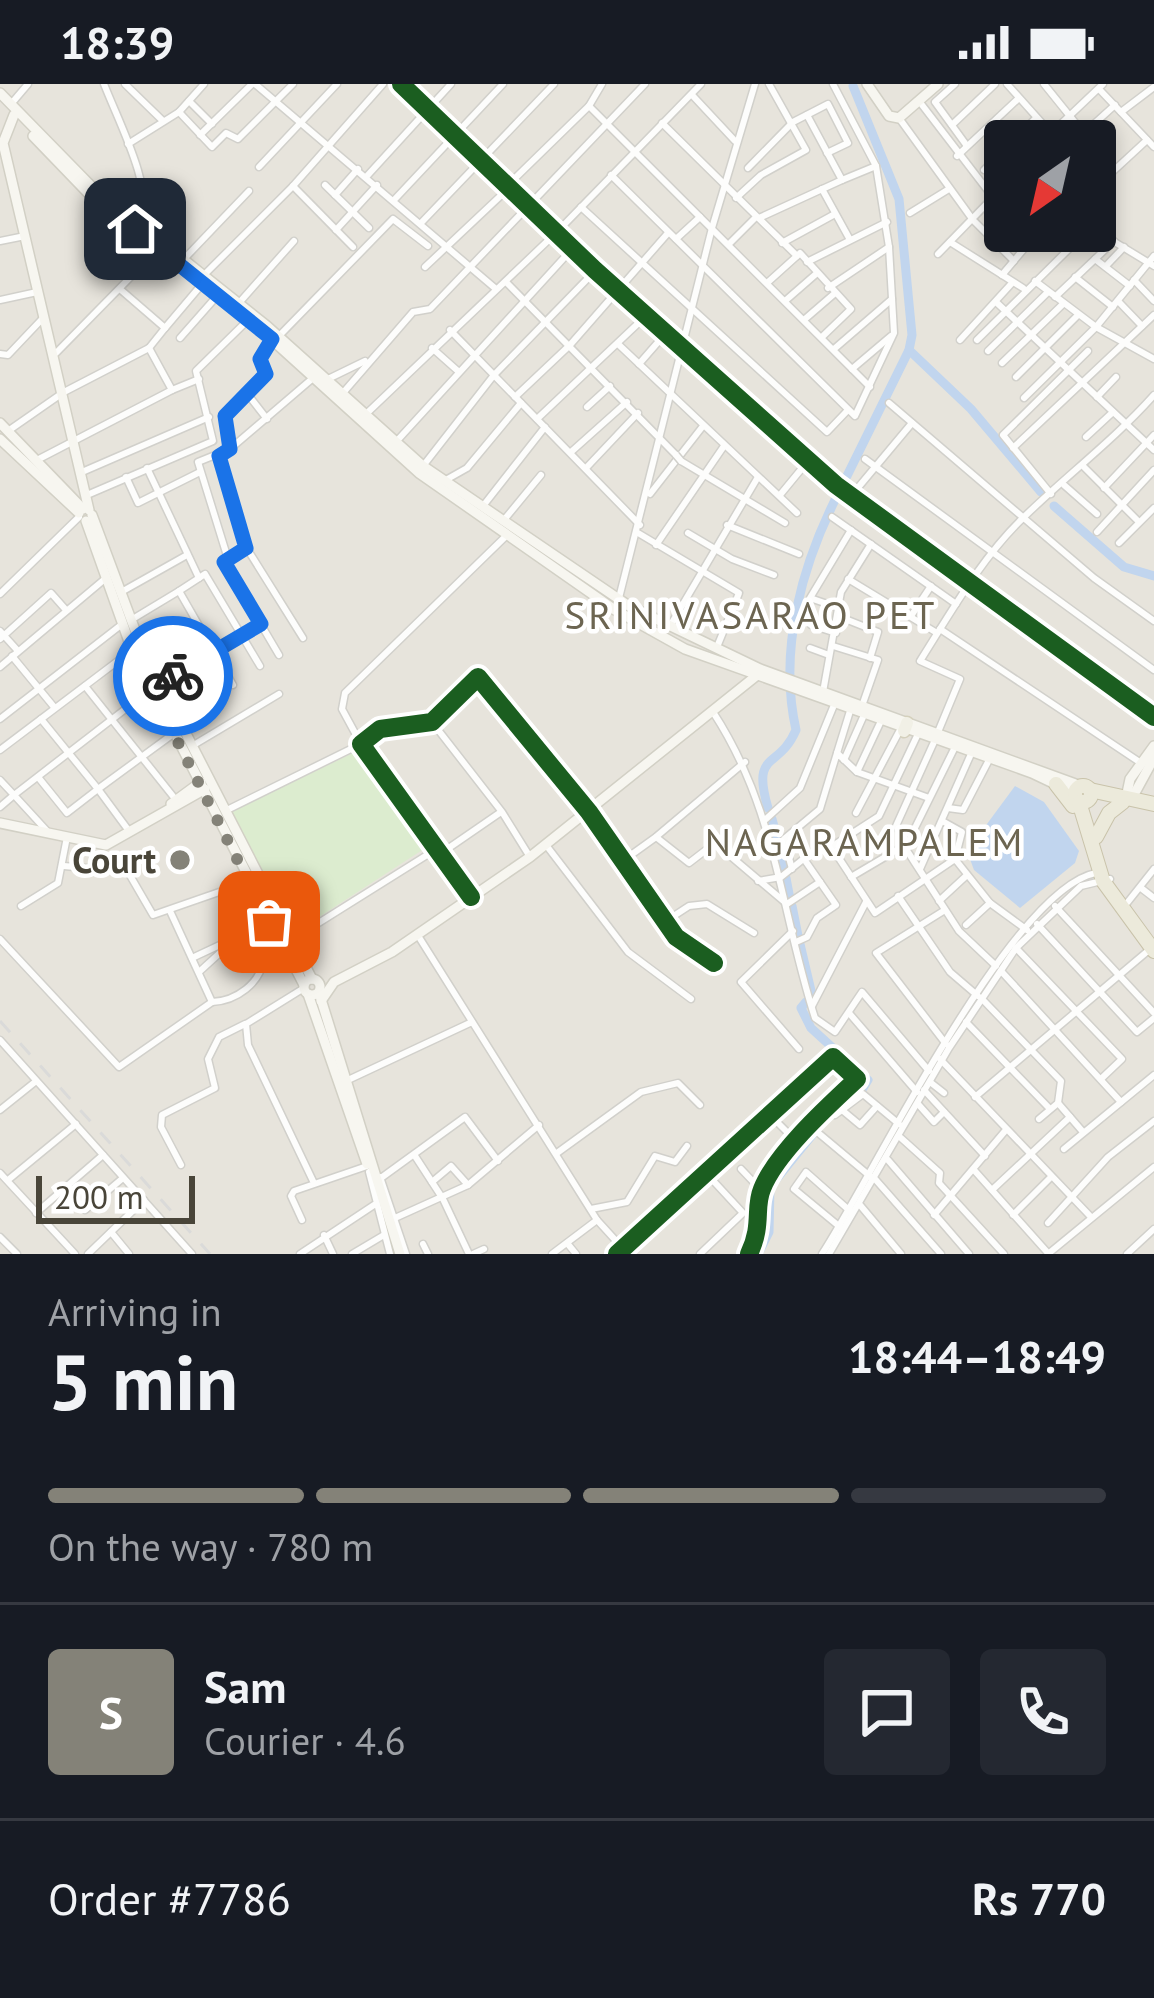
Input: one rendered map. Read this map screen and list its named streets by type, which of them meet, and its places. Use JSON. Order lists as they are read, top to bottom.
{
  "districts": ["SRINIVASARAO PET", "NAGARAMPALEM"],
  "places": ["Court"],
  "scale_bar": "200 m",
  "north": "bottom left",
  "page": {
    "status": "18:39",
    "scale": "200 m",
    "heading": ["5 min", "Arriving in", "18:44–18:49"],
    "panel": [
      "Sam",
      "Courier · 4.6",
      "Order #7786",
      "Rs 770"
    ],
    "bar": "On the way · 780 m",
    "round": "S"
  }
}
